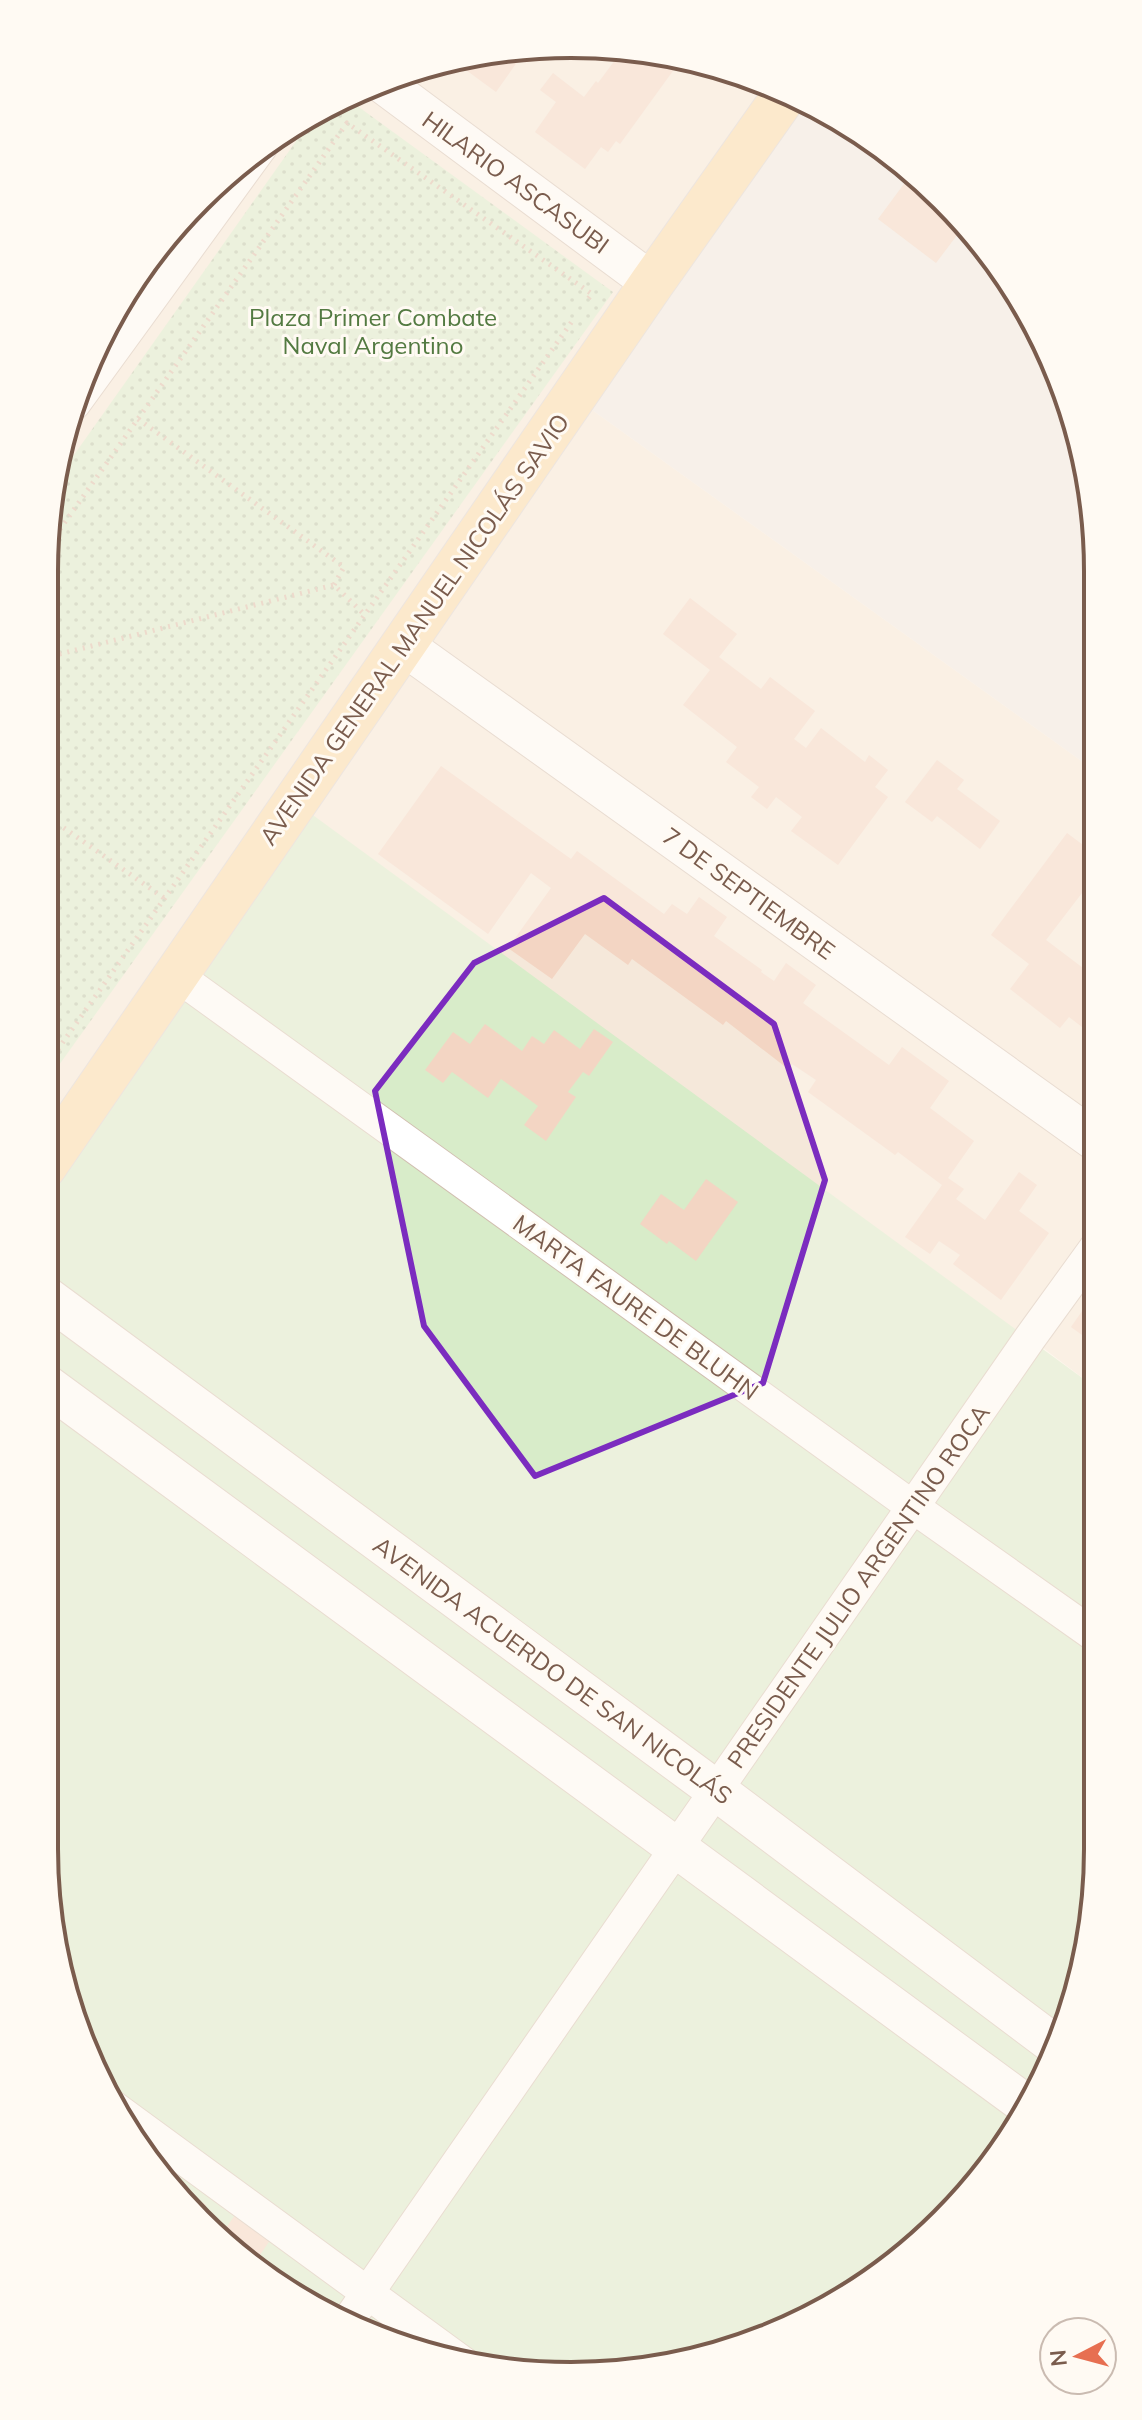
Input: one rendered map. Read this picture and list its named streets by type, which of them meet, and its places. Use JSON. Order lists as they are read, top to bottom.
{
  "streets": {
    "main road": ["AVENIDA GENERAL MANUEL NICOLÁS SAVIO"],
    "street": [
      "HILARIO ASCASUBI",
      "7 DE SEPTIEMBRE",
      "MARTA FAURE DE BLUHN",
      "PRESIDENTE JULIO ARGENTINO ROCA",
      "AVENIDA ACUERDO DE SAN NICOLÁS"
    ]
  },
  "crossings": [
    ["HILARIO ASCASUBI", "AVENIDA GENERAL MANUEL NICOLÁS SAVIO"],
    ["AVENIDA GENERAL MANUEL NICOLÁS SAVIO", "7 DE SEPTIEMBRE"],
    ["AVENIDA GENERAL MANUEL NICOLÁS SAVIO", "MARTA FAURE DE BLUHN"],
    ["MARTA FAURE DE BLUHN", "PRESIDENTE JULIO ARGENTINO ROCA"],
    ["PRESIDENTE JULIO ARGENTINO ROCA", "AVENIDA ACUERDO DE SAN NICOLÁS"]
  ],
  "parks": ["Plaza Primer Combate Naval Argentino"],
  "north": "left"
}
